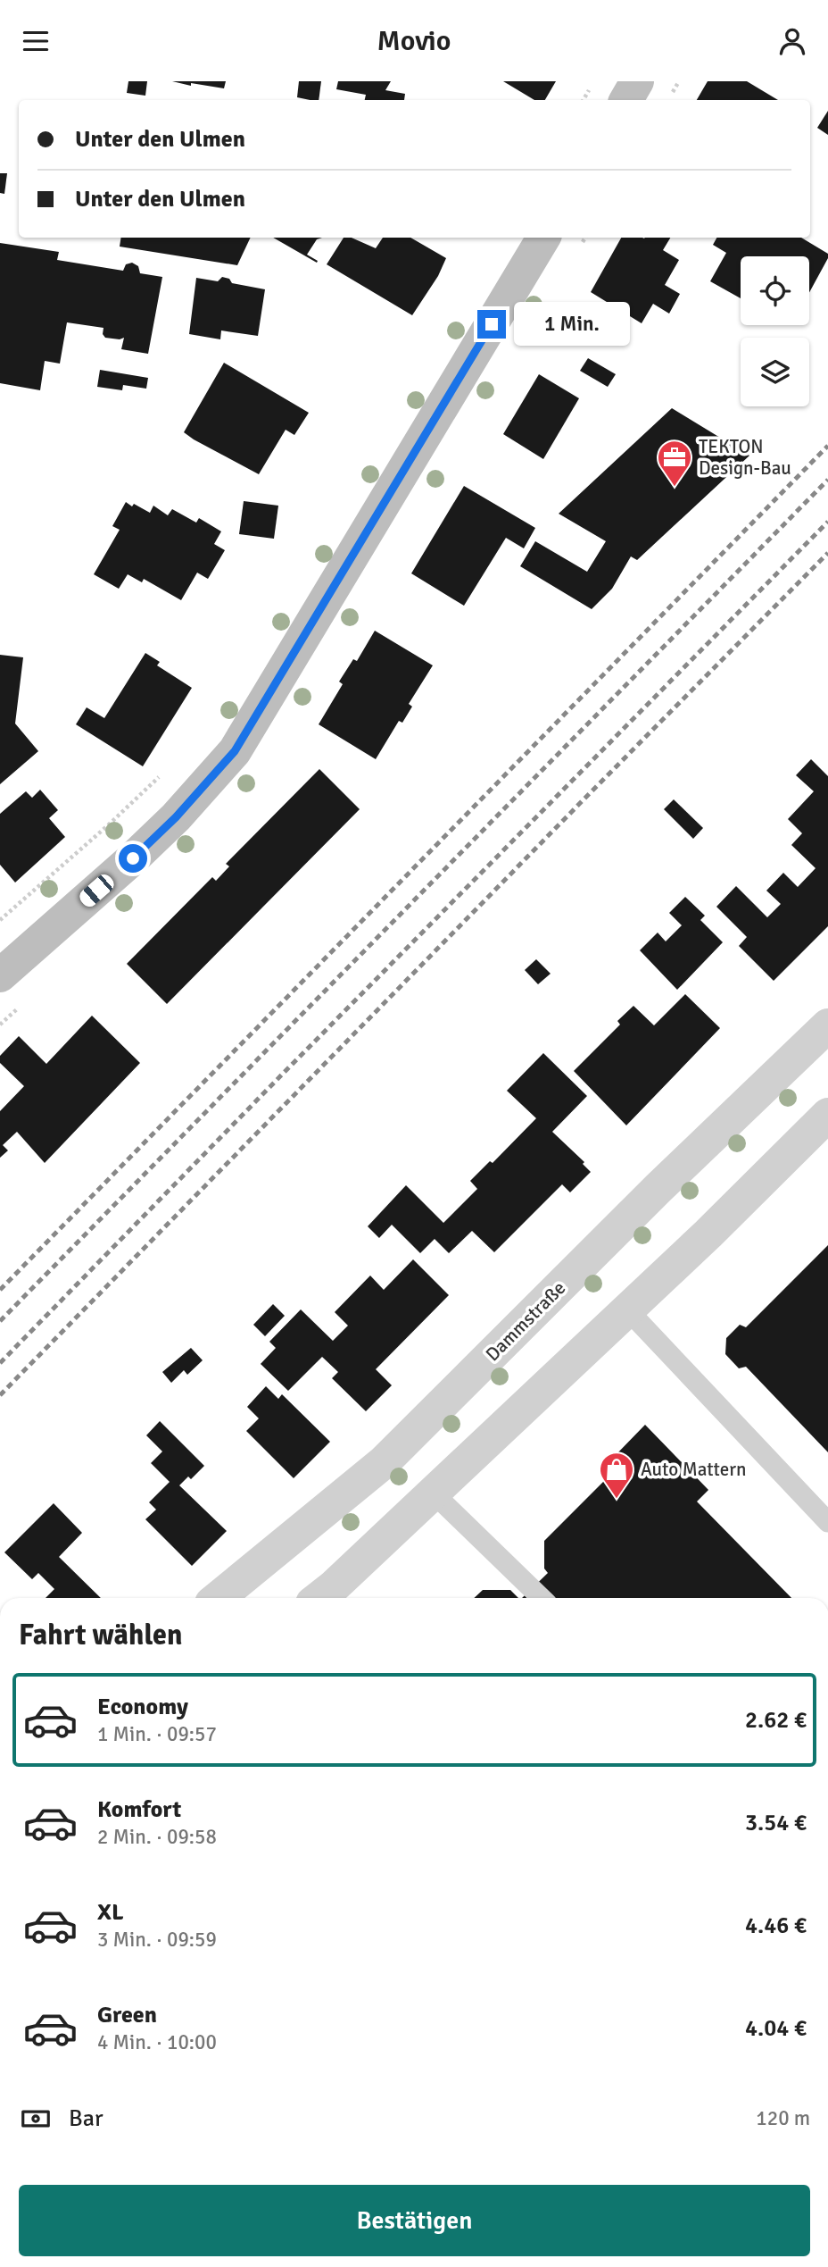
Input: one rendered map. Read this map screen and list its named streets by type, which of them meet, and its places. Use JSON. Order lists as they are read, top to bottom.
{
  "streets": {
    "street": ["Dammstraße"]
  },
  "places": {
    "office": ["TEKTON Design-Bau"],
    "shop": ["Auto Mattern"]
  },
  "page": {
    "header": "Movio",
    "banner": ["Unter den Ulmen", "Unter den Ulmen"],
    "bubble": "1 Min.",
    "heading": "Fahrt wählen",
    "list": [
      {
        "name": "Economy",
        "note": "1 Min. · 09:57",
        "value": "2.62 €"
      },
      {
        "name": "Komfort",
        "note": "2 Min. · 09:58",
        "value": "3.54 €"
      },
      {
        "name": "XL",
        "note": "3 Min. · 09:59",
        "value": "4.46 €"
      },
      {
        "name": "Green",
        "note": "4 Min. · 10:00",
        "value": "4.04 €"
      }
    ],
    "pay": ["Bar", "120 m"],
    "buttons": "Bestätigen"
  }
}
